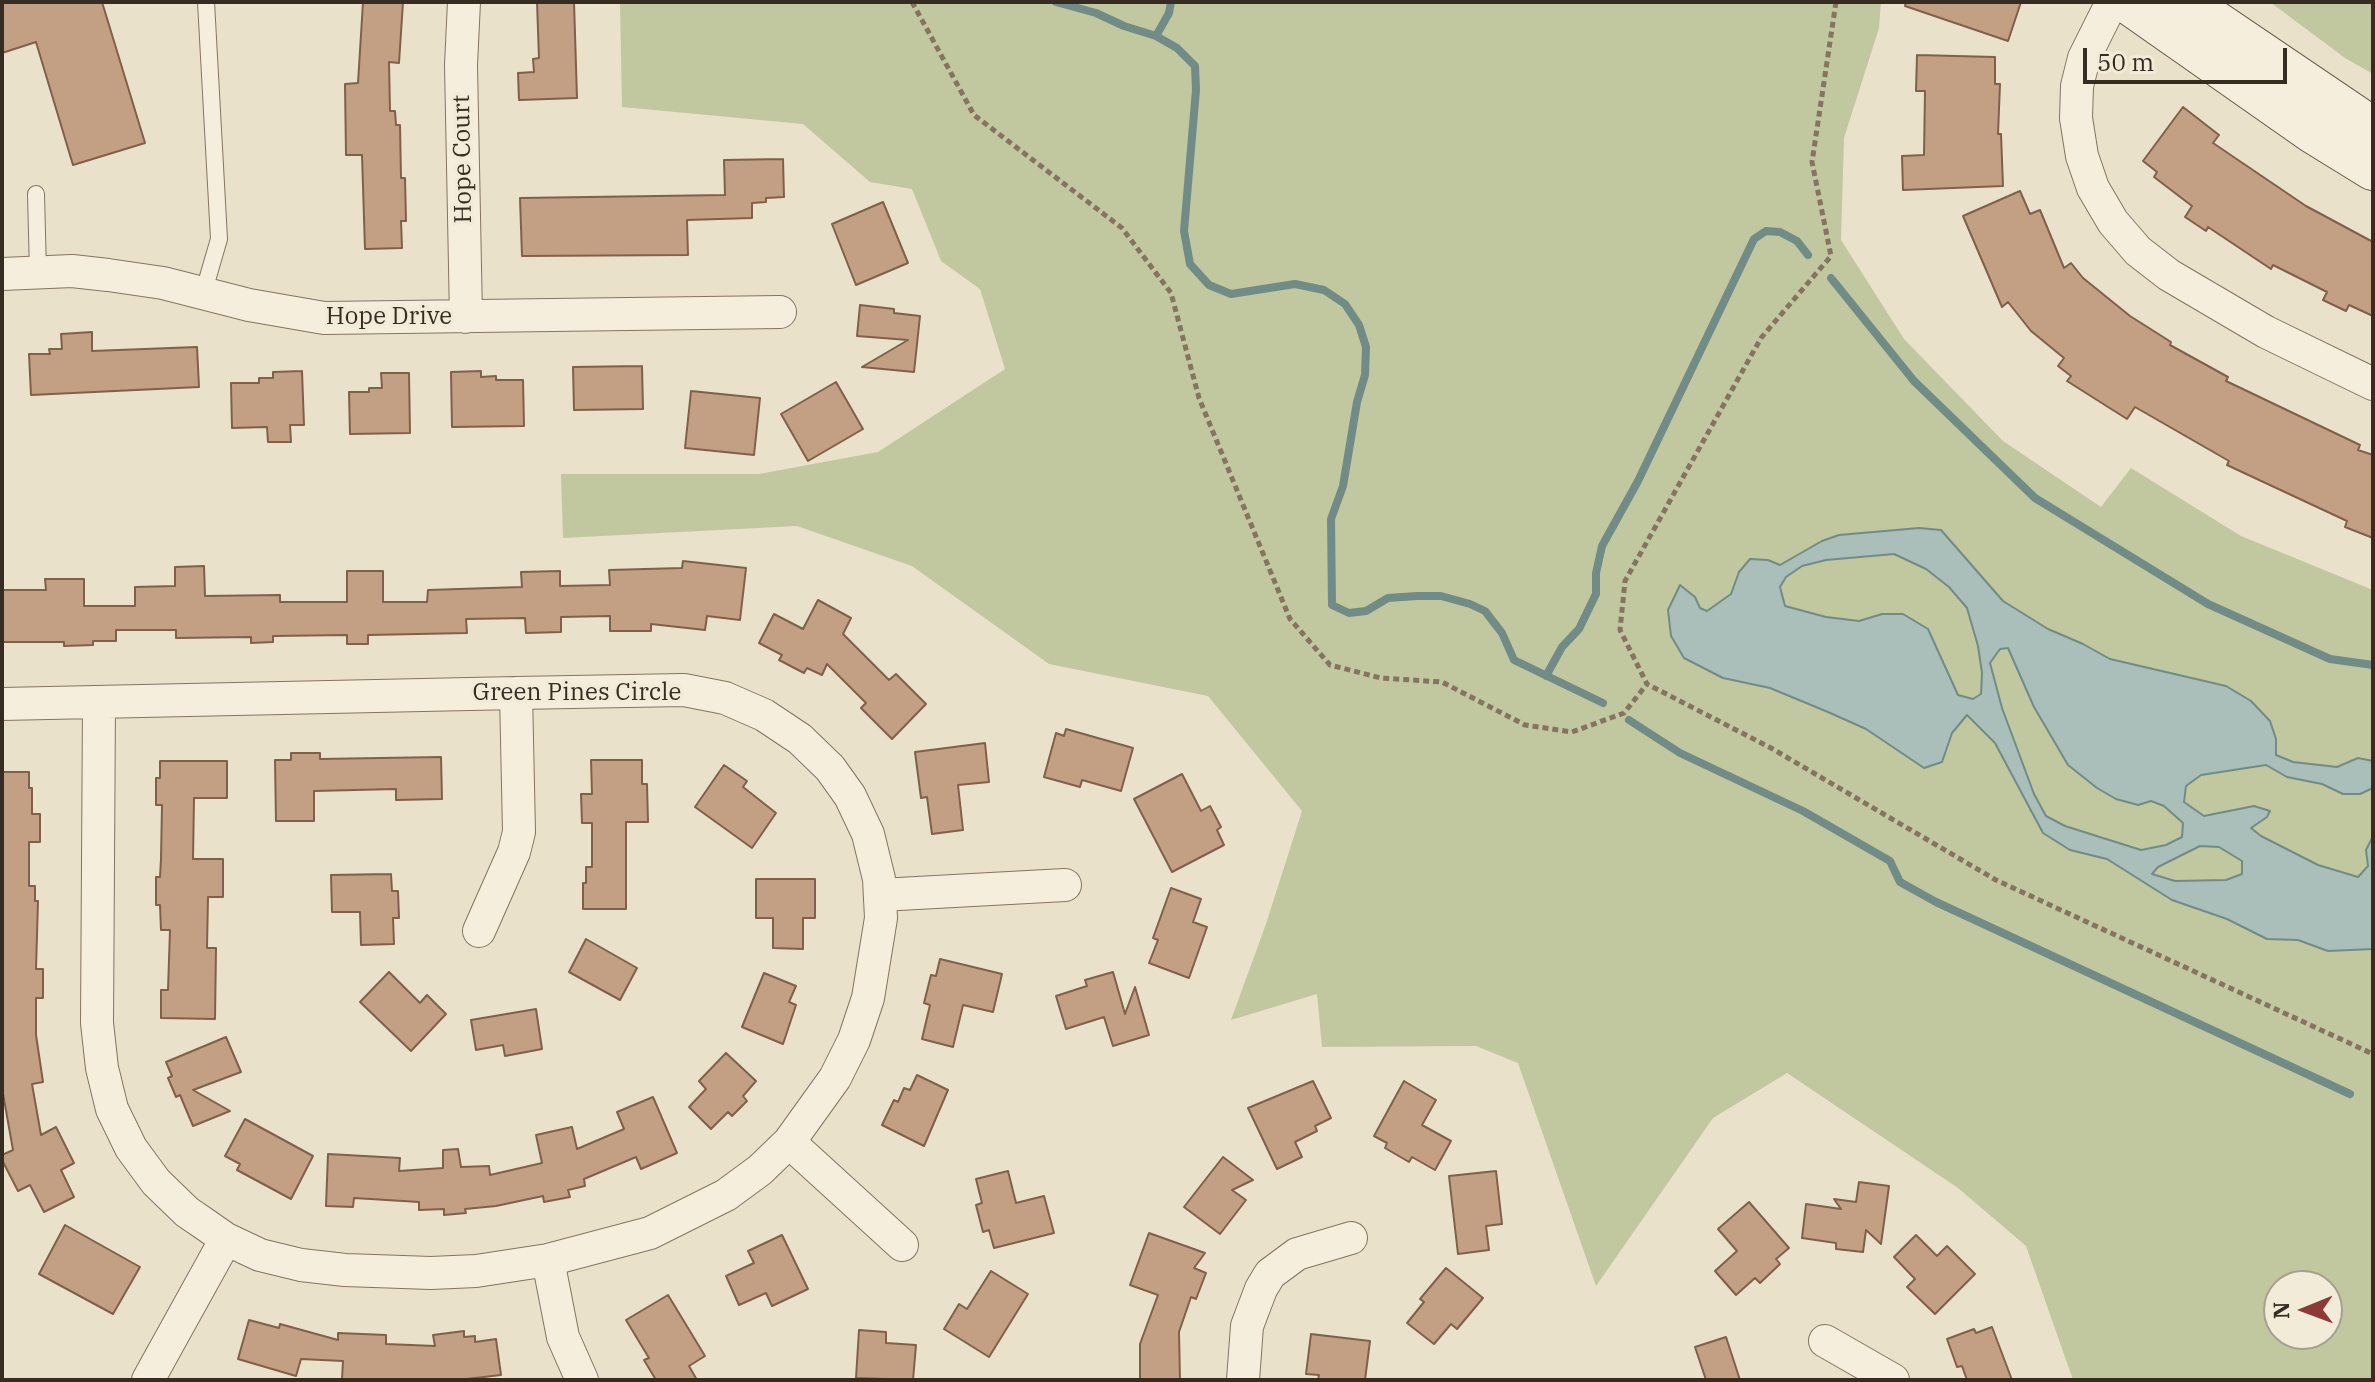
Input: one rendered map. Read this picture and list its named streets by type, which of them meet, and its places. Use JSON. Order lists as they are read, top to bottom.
{
  "streets": {
    "street": ["Hope Court", "Hope Drive", "Green Pines Circle"]
  },
  "crossings": [
    ["Hope Court", "Hope Drive"]
  ],
  "scale_bar": "50 m",
  "north": "left"
}
